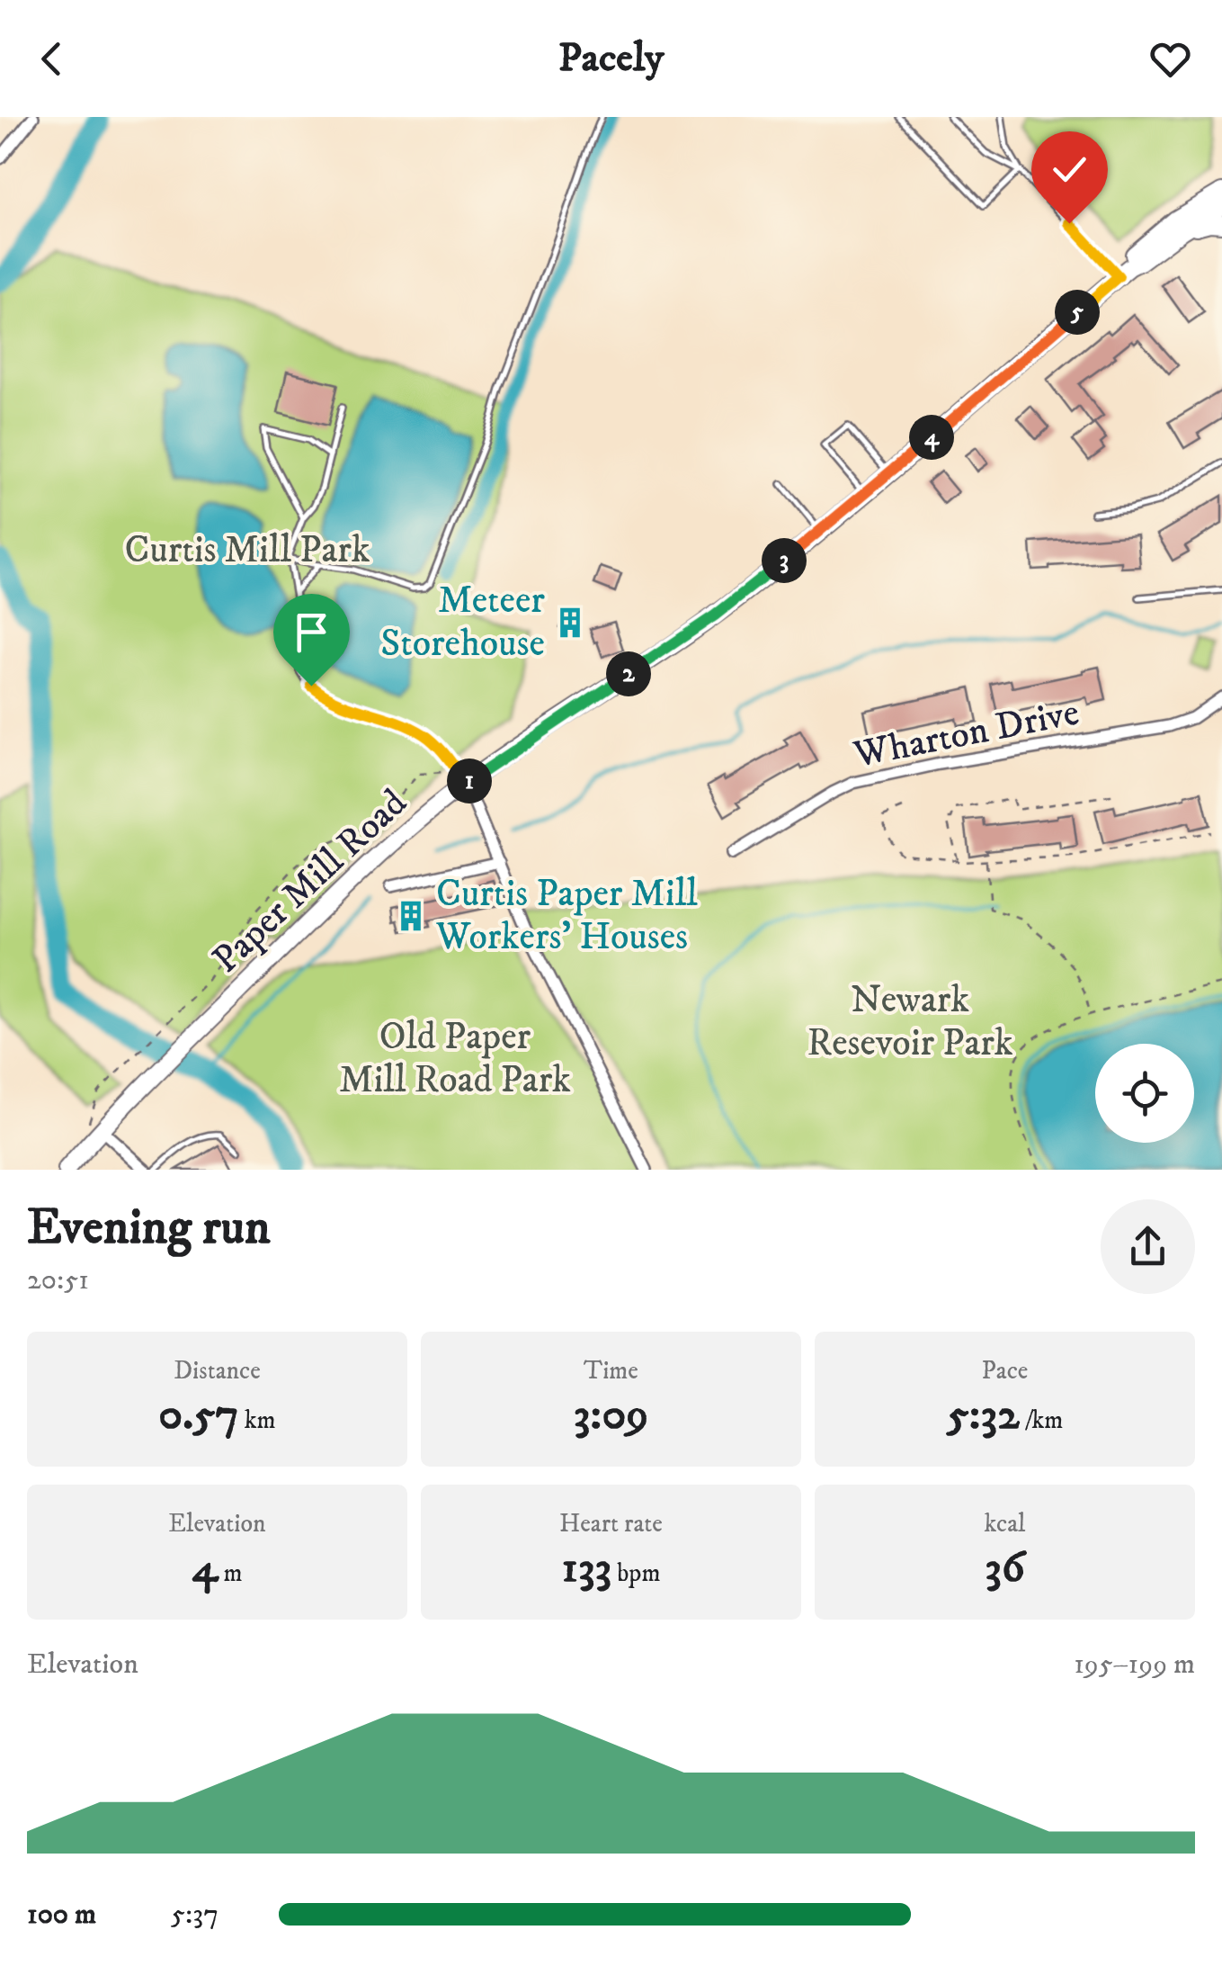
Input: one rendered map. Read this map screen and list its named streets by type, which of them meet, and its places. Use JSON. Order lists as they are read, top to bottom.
{
  "streets": {
    "main road": ["Paper Mill Road"],
    "street": ["Wharton Drive"]
  },
  "parks": ["Curtis Mill Park", "Newark Resevoir Park", "Old Paper Mill Road Park"],
  "places": {
    "building": ["Meteer Storehouse", "Curtis Paper Mill Workers' Houses"]
  },
  "page": {
    "header": "Pacely",
    "pins": [
      "5",
      "4",
      "3",
      "2",
      "1"
    ],
    "heading": ["Evening run", "20:51"],
    "stats": [
      ["Distance", "0.57 km"],
      ["Time", "3:09"],
      ["Pace", "5:32 /km"],
      ["Elevation", "4 m"],
      ["Heart rate", "133 bpm"],
      ["kcal", "36"]
    ],
    "chart": ["Elevation", "195–199 m"],
    "list": [
      {
        "name": "100 m",
        "note": "5:37"
      }
    ]
  }
}
